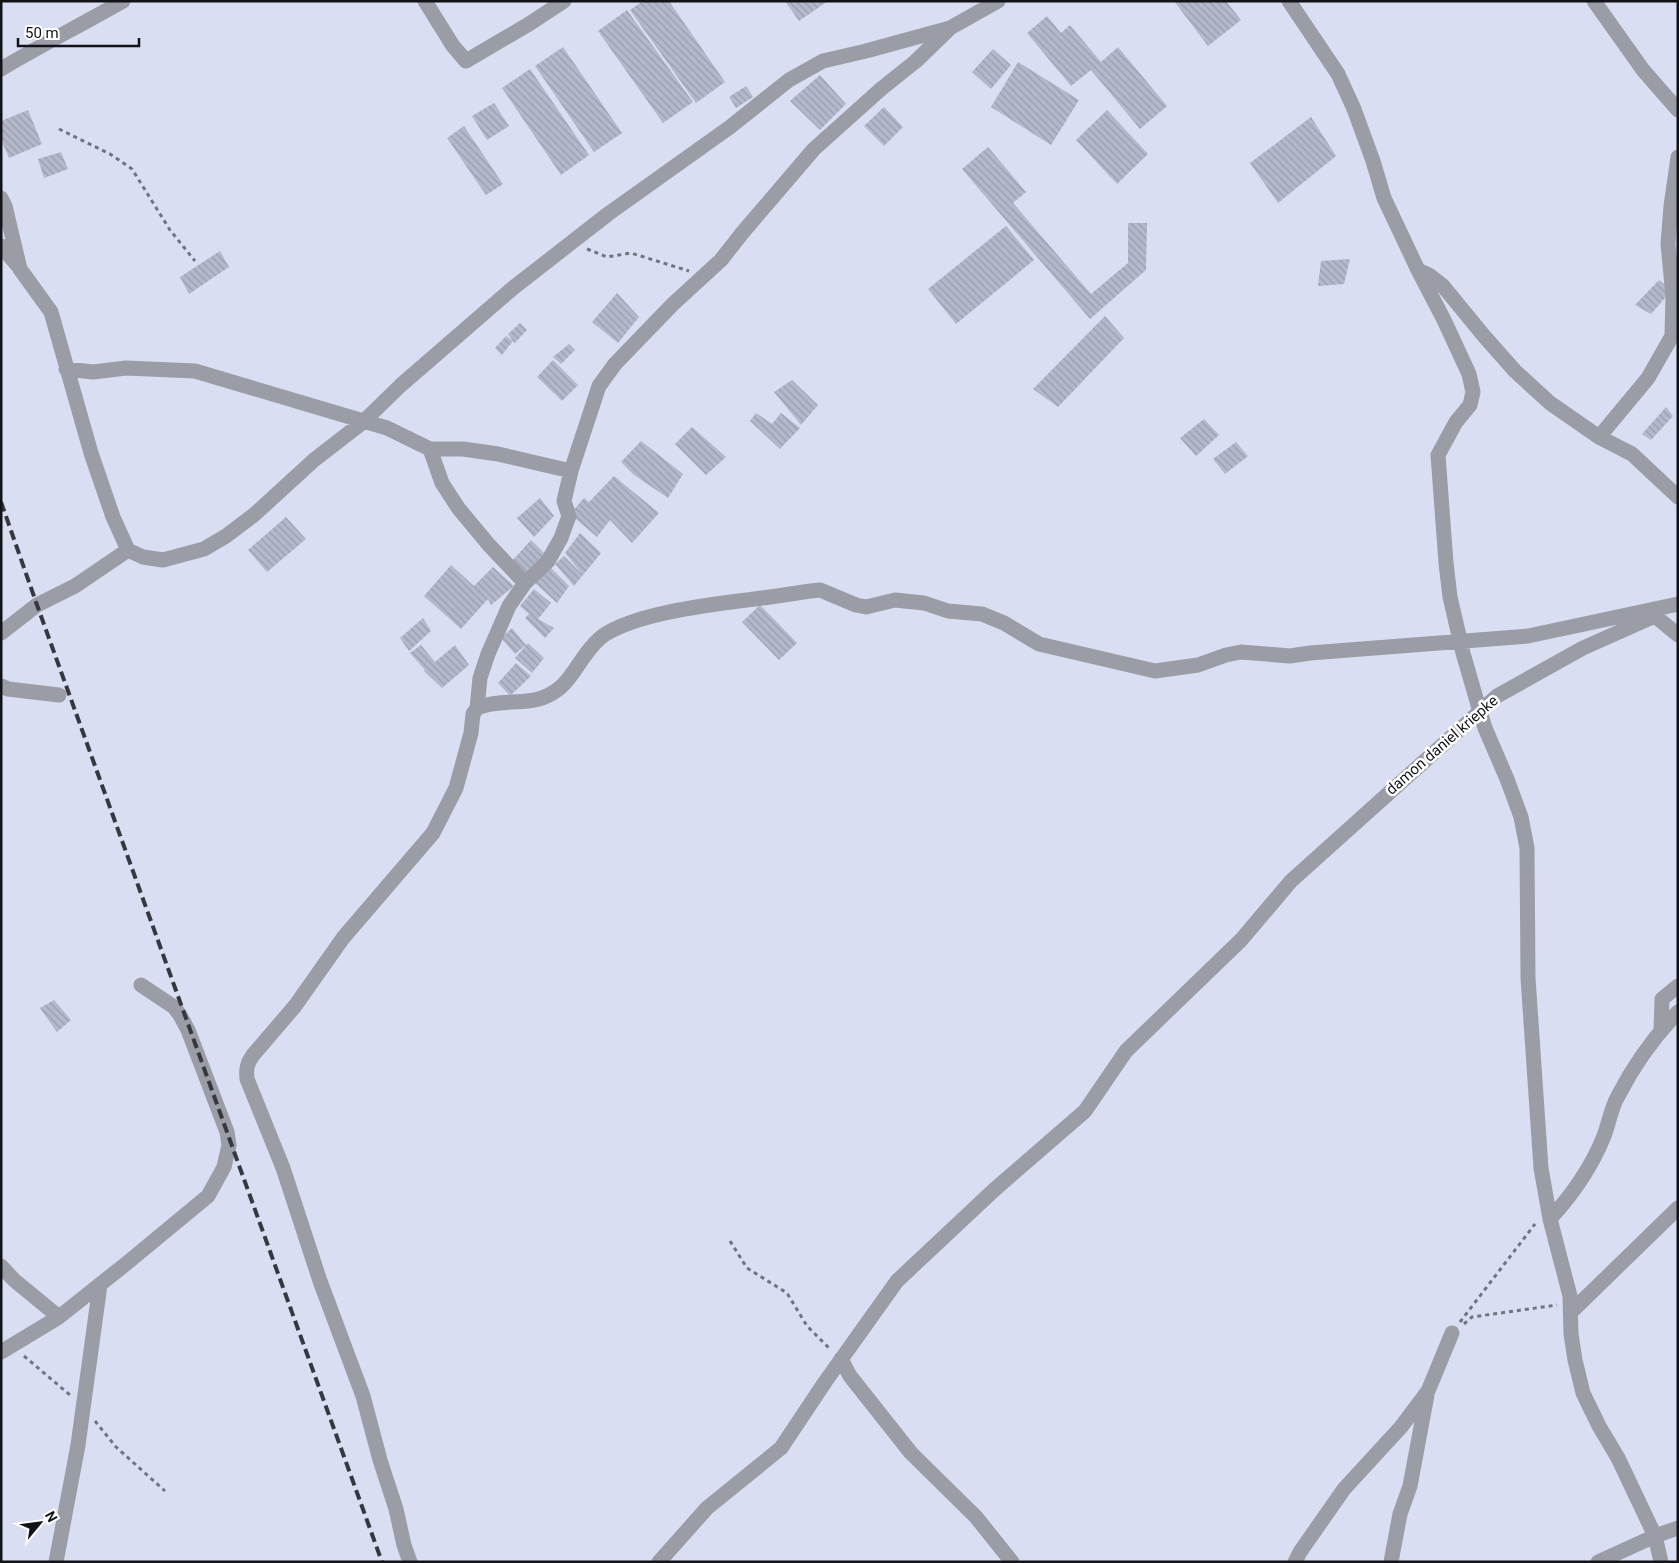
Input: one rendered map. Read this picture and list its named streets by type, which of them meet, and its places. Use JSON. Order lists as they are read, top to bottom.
{
  "streets": {
    "street": ["damon daniel kriepke"]
  },
  "scale_bar": "50 m",
  "north": "top right"
}
